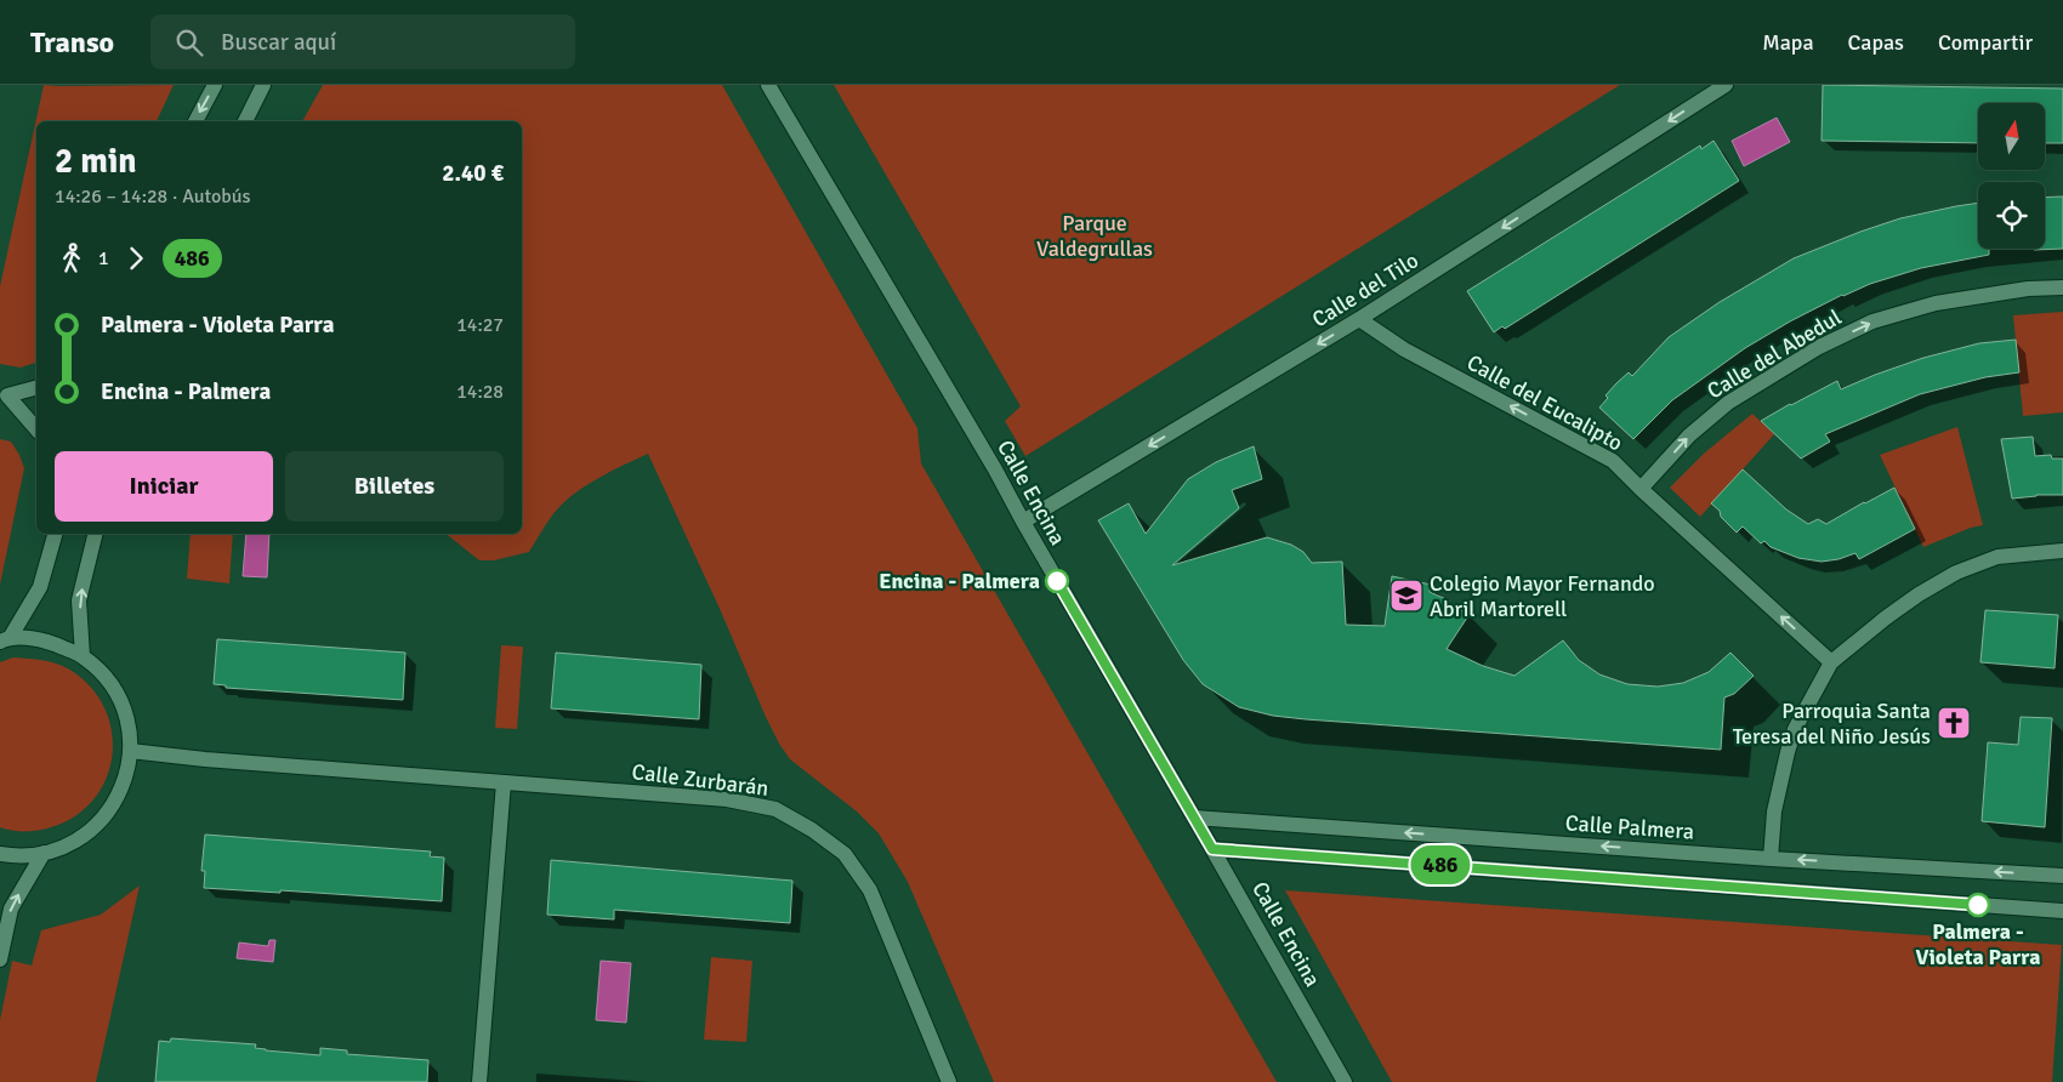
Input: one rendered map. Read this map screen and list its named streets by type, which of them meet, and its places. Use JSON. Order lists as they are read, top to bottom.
{
  "streets": {
    "street": [
      "Calle del Tilo",
      "Calle del Abedul",
      "Calle del Eucalipto",
      "Calle Encina",
      "Calle Zurbarán",
      "Calle Palmera"
    ]
  },
  "crossings": [
    ["Calle del Tilo", "Calle del Eucalipto"],
    ["Calle del Tilo", "Calle Encina"],
    ["Calle del Abedul", "Calle del Eucalipto"],
    ["Calle Encina", "Calle Palmera"]
  ],
  "one_way": ["Calle del Tilo", "Calle del Abedul", "Calle del Eucalipto"],
  "parks": ["Parque Valdegrullas"],
  "places": {
    "other": ["Encina - Palmera", "Palmera - Violeta Parra"],
    "school or university": ["Colegio Mayor Fernando Abril Martorell"],
    "church": ["Parroquia Santa Teresa del Niño Jesús"]
  },
  "lines": ["bus line 486"],
  "north": "top",
  "page": {
    "header": "Transo",
    "search": "Buscar aquí",
    "nav": ["Mapa", "Capas", "Compartir"],
    "on_map": "486",
    "heading": ["2 min", "14:26 – 14:28 · Autobús", "2.40 €"],
    "legs": ["1", "486"],
    "list": [
      {
        "name": "Palmera - Violeta Parra",
        "value": "14:27"
      },
      {
        "name": "Encina - Palmera",
        "value": "14:28"
      }
    ],
    "buttons": ["Iniciar", "Billetes"]
  }
}
